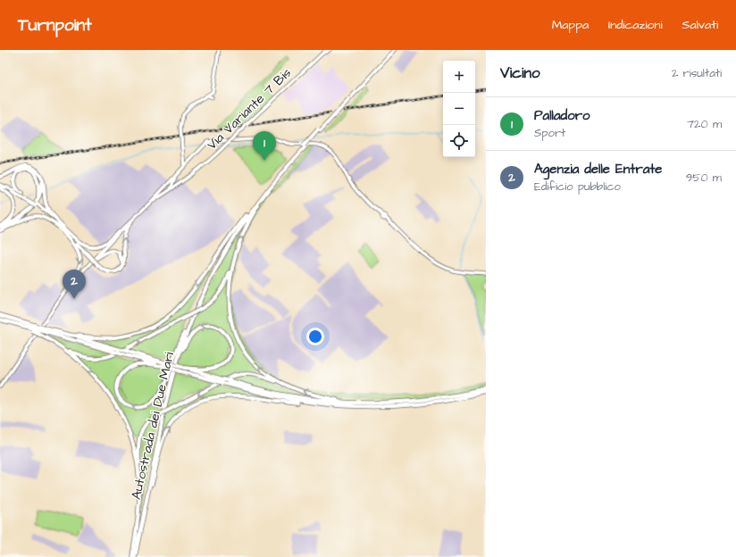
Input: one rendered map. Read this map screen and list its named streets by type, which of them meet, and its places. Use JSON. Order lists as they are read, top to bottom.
{
  "streets": {
    "highway": ["Autostrada dei Due Mari"],
    "main road": ["Via Variante 7 Bis"]
  },
  "page": {
    "header": "Turnpoint",
    "nav": ["Mappa", "Indicazioni", "Salvati"],
    "heading": ["Vicino", "2 risultati"],
    "map_buttons": ["+", "−"],
    "list": [
      {
        "mark": "1",
        "name": "Palladoro",
        "note": "Sport",
        "value": "720 m"
      },
      {
        "mark": "2",
        "name": "Agenzia delle Entrate",
        "note": "Edificio pubblico",
        "value": "950 m"
      }
    ],
    "pins": ["1", "2"]
  }
}
